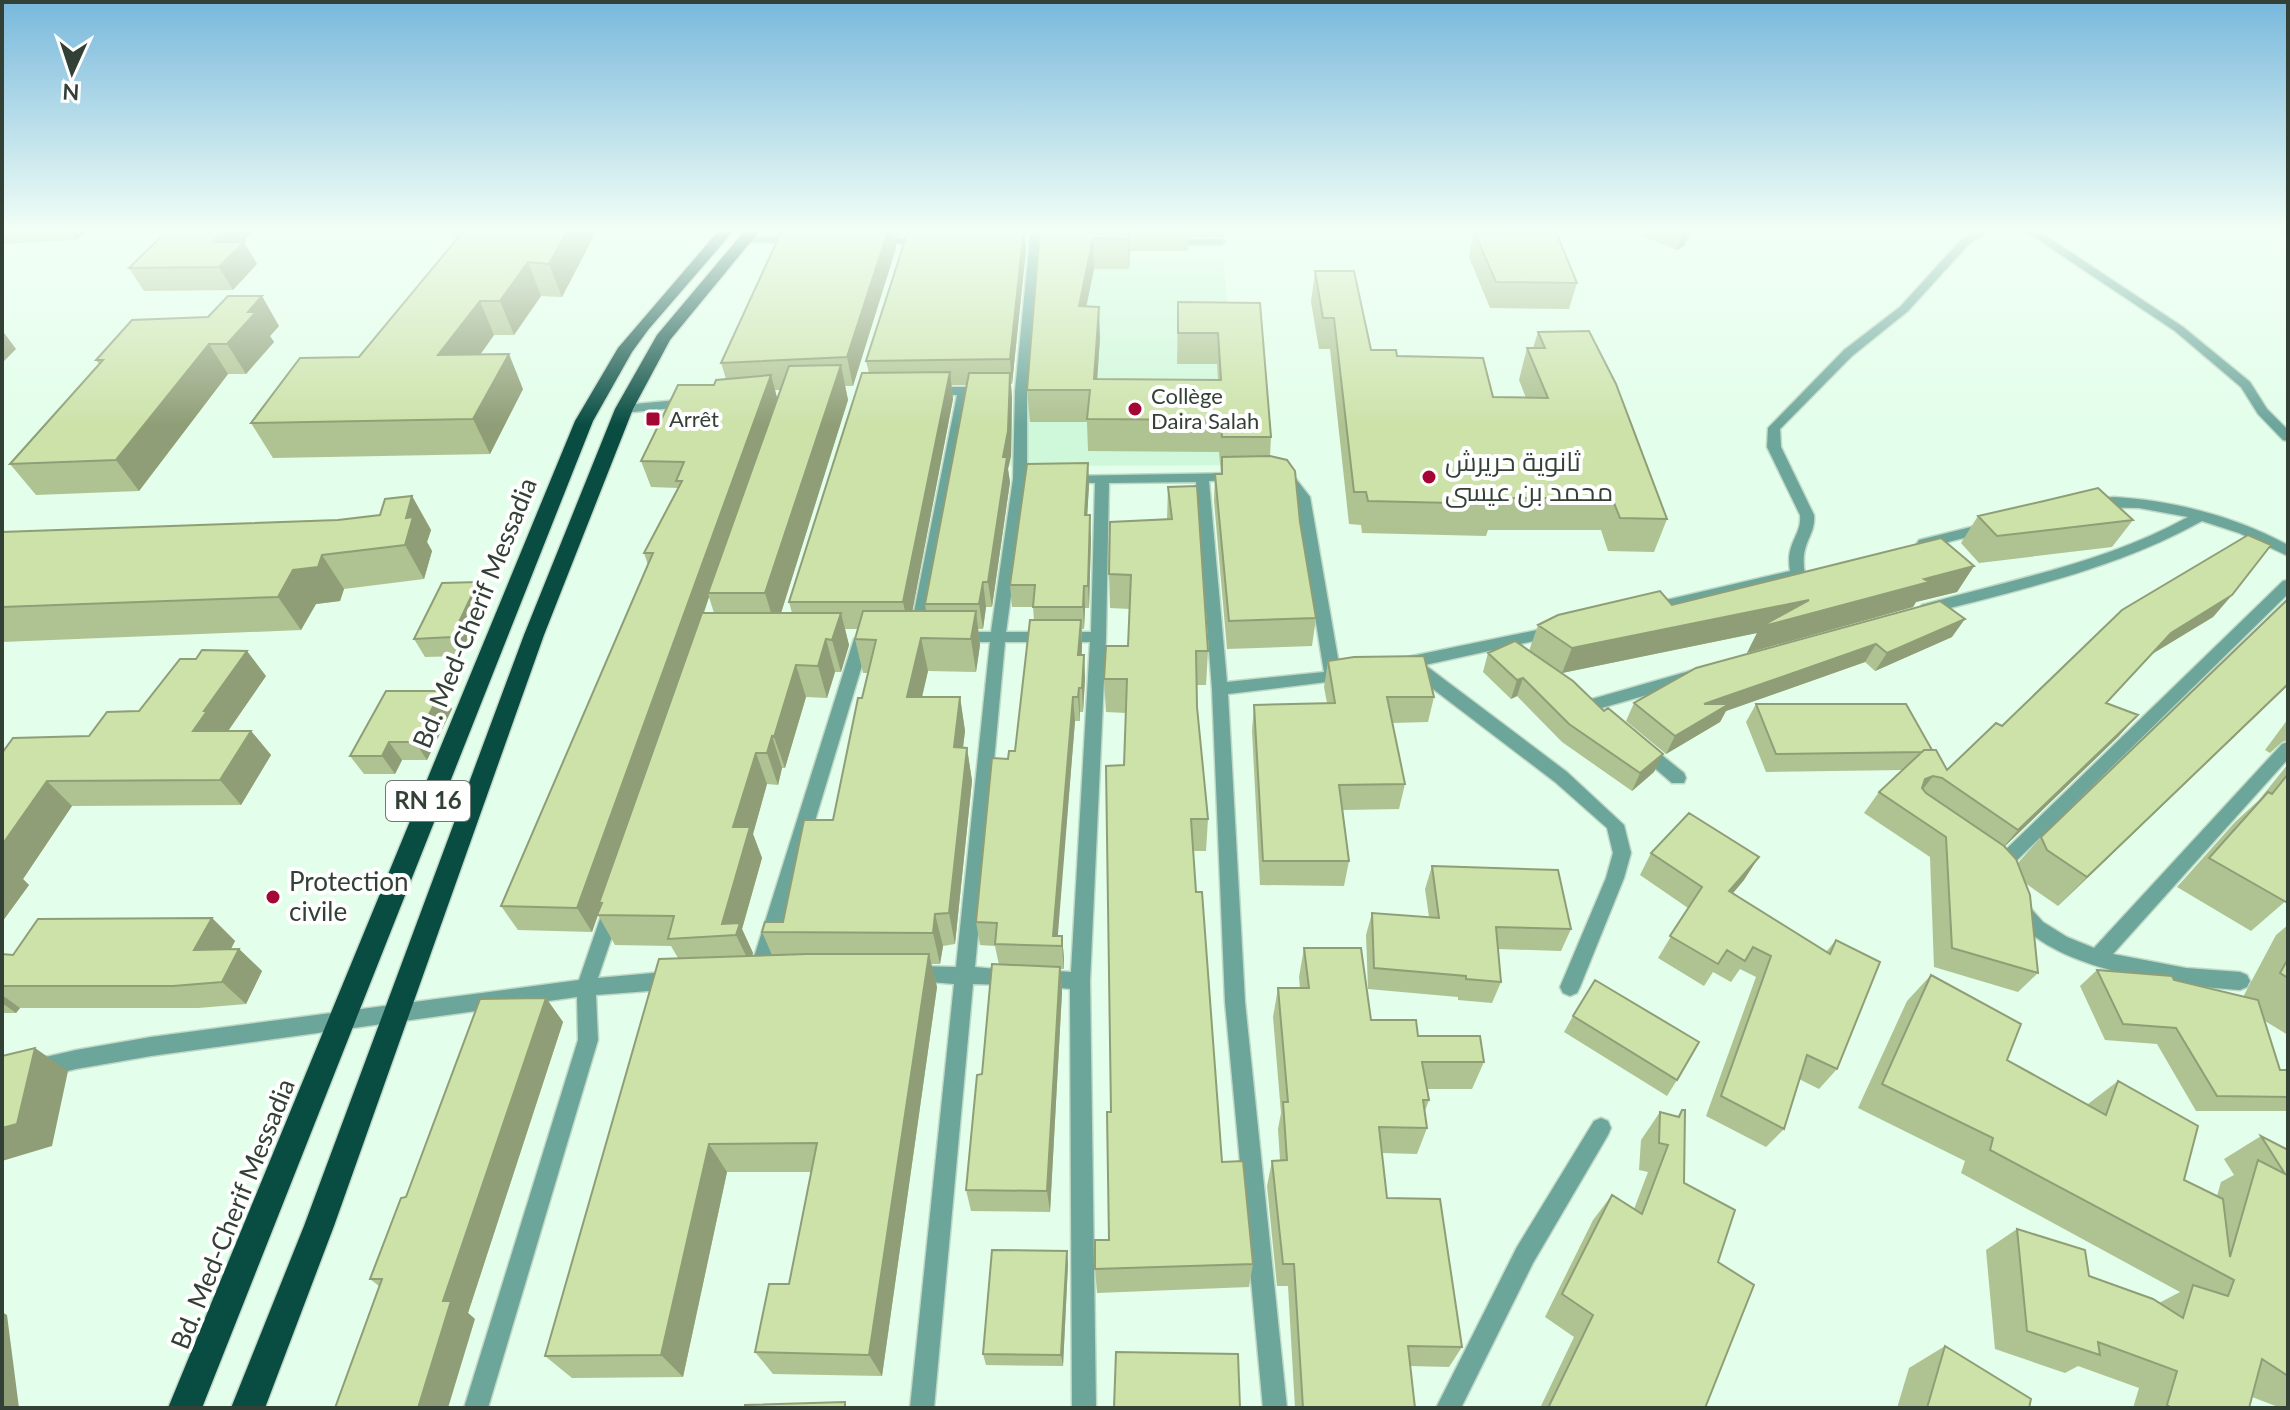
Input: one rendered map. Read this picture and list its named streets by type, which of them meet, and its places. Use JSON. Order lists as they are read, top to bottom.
{
  "streets": {
    "highway": ["Bd. Med-Cherif Messadia", "RN 16"]
  },
  "places": {
    "other": ["Collège Daira Salah", "ثانوية حريرش محمد بن عيسى", "Protection civile"],
    "transit": ["Arrêt"]
  },
  "north": "bottom"
}
